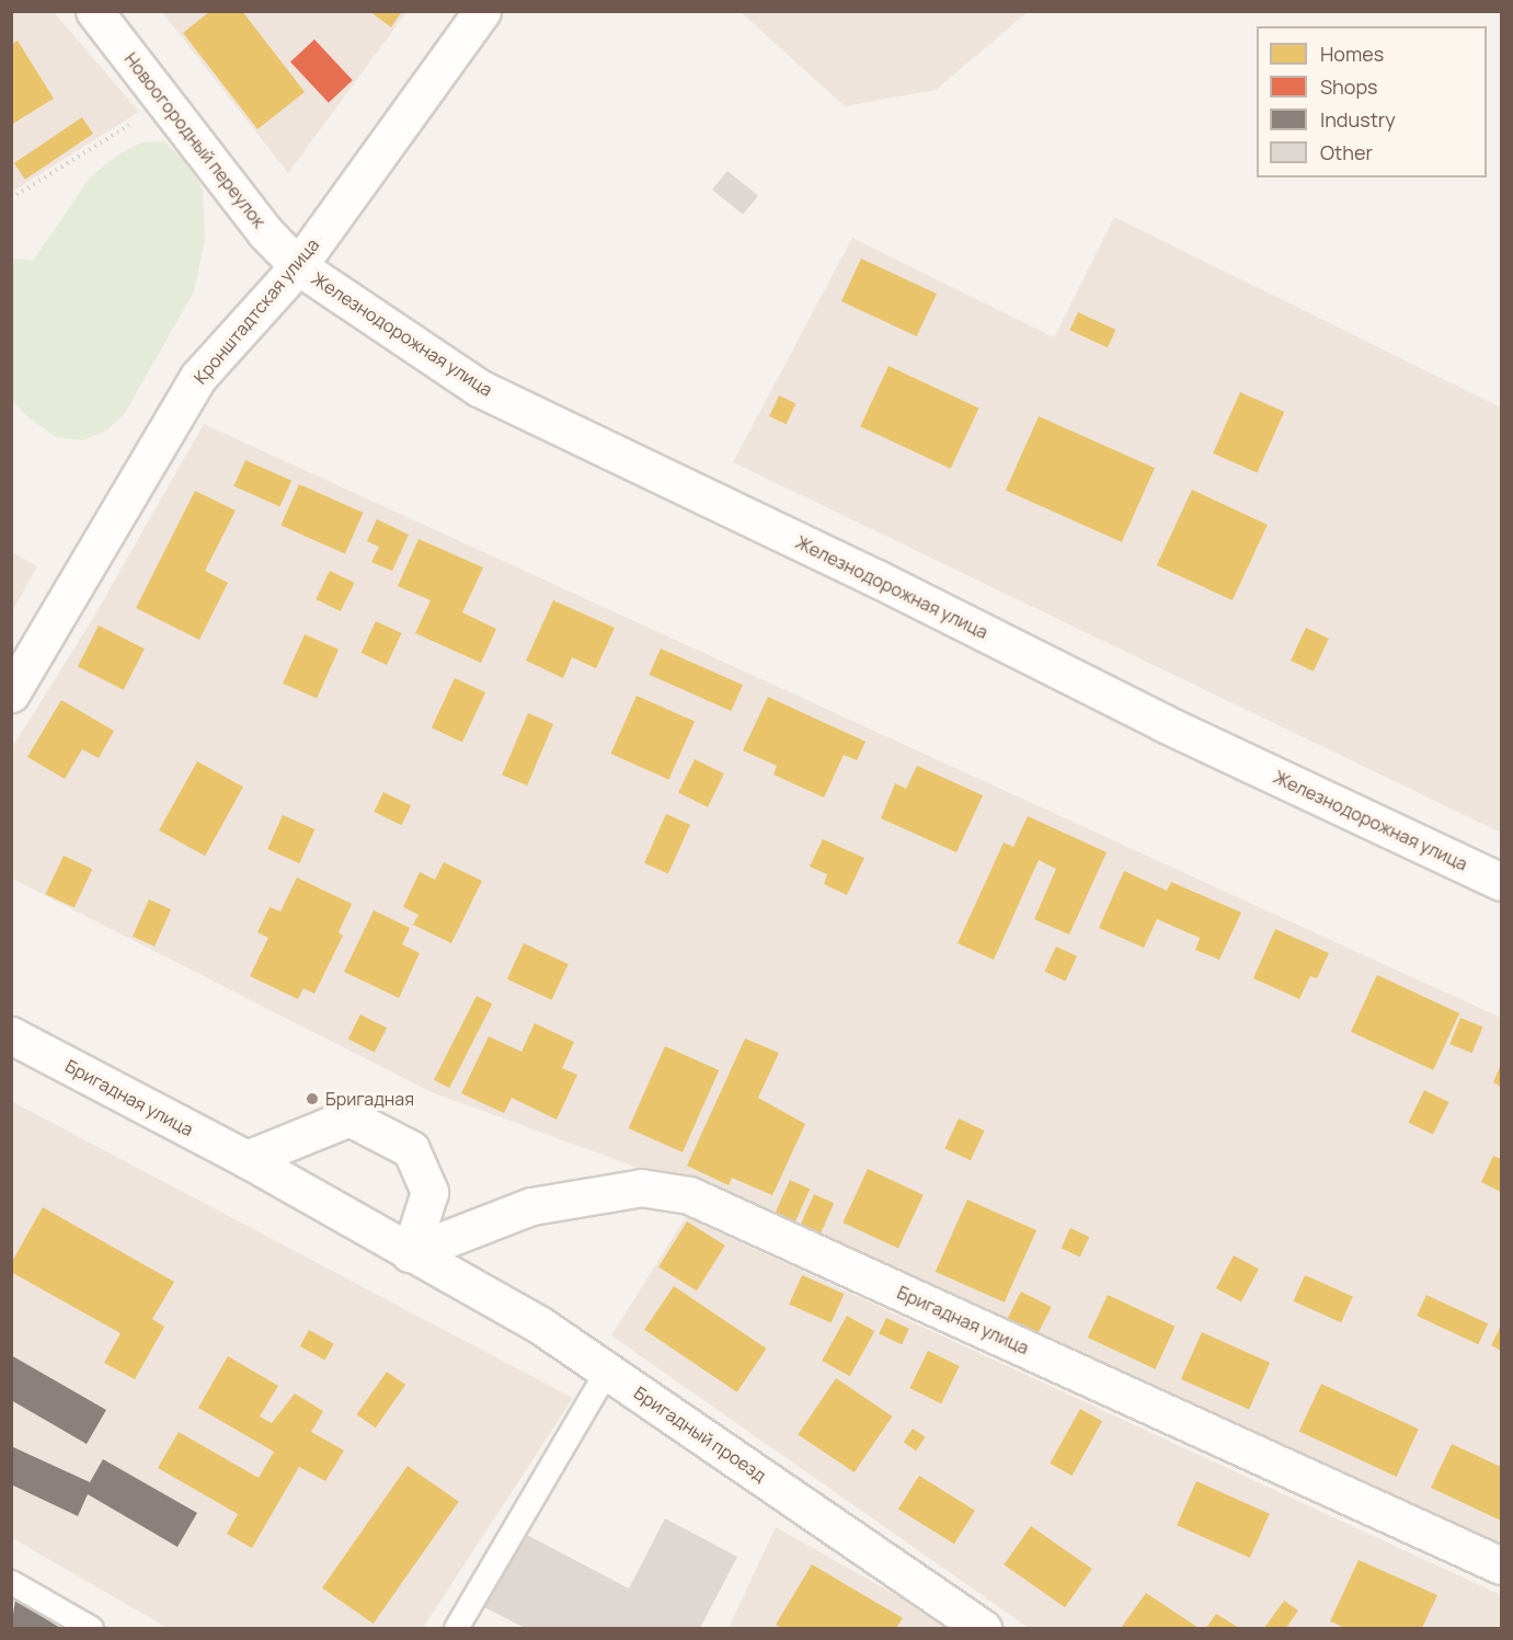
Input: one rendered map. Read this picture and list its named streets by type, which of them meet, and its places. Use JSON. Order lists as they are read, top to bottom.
{
  "streets": {
    "street": [
      "Новоогородный переулок",
      "Кронштадтская улица",
      "Железнодорожная улица",
      "Бригадная улица",
      "Бригадный проезд"
    ]
  },
  "crossings": [
    ["Новоогородный переулок", "Кронштадтская улица"],
    ["Новоогородный переулок", "Железнодорожная улица"],
    ["Кронштадтская улица", "Железнодорожная улица"],
    ["Бригадная улица", "Бригадный проезд"]
  ],
  "places": ["Бригадная"],
  "legend": [
    "Homes",
    "Shops",
    "Industry",
    "Other"
  ]
}
